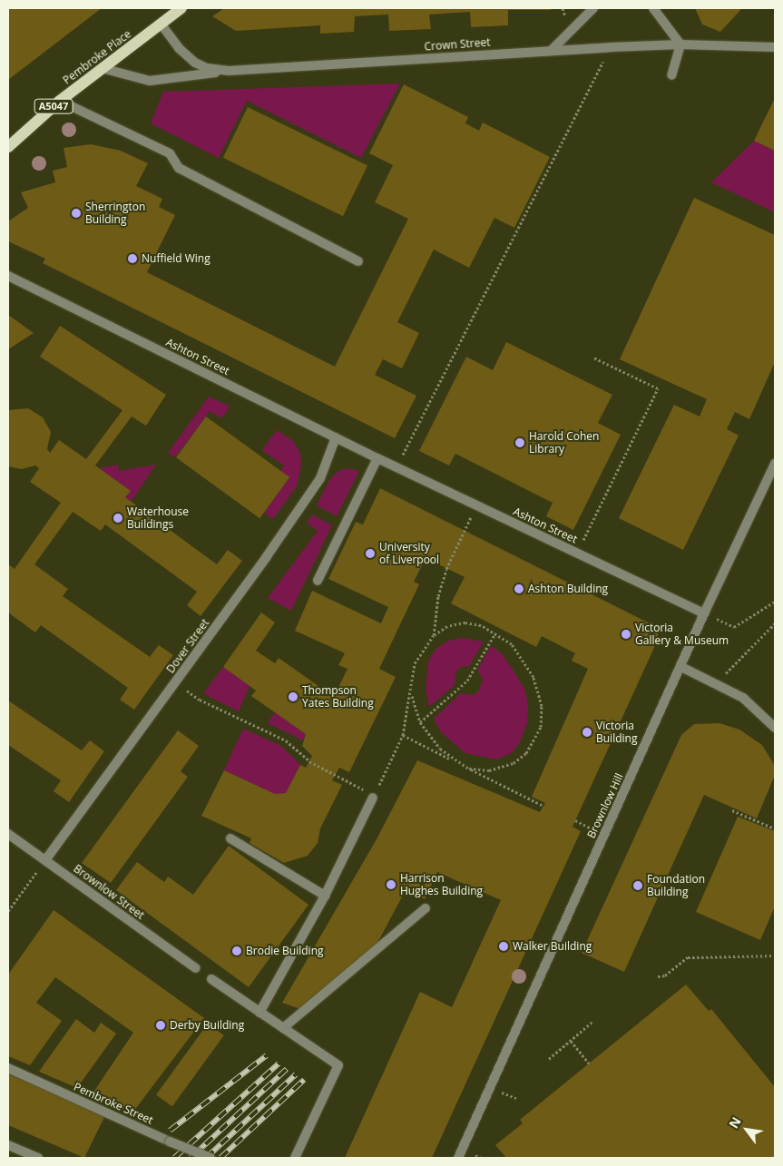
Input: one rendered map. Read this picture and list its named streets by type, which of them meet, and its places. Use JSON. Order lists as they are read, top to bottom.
{
  "streets": {
    "main road": ["Pembroke Place", "A5047"],
    "street": [
      "Crown Street",
      "Ashton Street",
      "Dover Street",
      "Brownlow Hill",
      "Brownlow Street",
      "Pembroke Street"
    ]
  },
  "crossings": [
    ["Crown Street", "Pembroke Place"],
    ["Crown Street", "A5047"],
    ["Pembroke Place", "A5047"],
    ["Ashton Street", "Dover Street"],
    ["Ashton Street", "Brownlow Hill"],
    ["Dover Street", "Brownlow Street"]
  ],
  "places": [
    "Sherrington Building",
    "Nuffield Wing",
    "Harold Cohen Library",
    "Waterhouse Buildings",
    "University of Liverpool",
    "Ashton Building",
    "Victoria Gallery & Museum",
    "Thompson Yates Building",
    "Victoria Building",
    "Harrison Hughes Building",
    "Foundation Building",
    "Walker Building",
    "Brodie Building",
    "Derby Building"
  ],
  "north": "top left"
}
